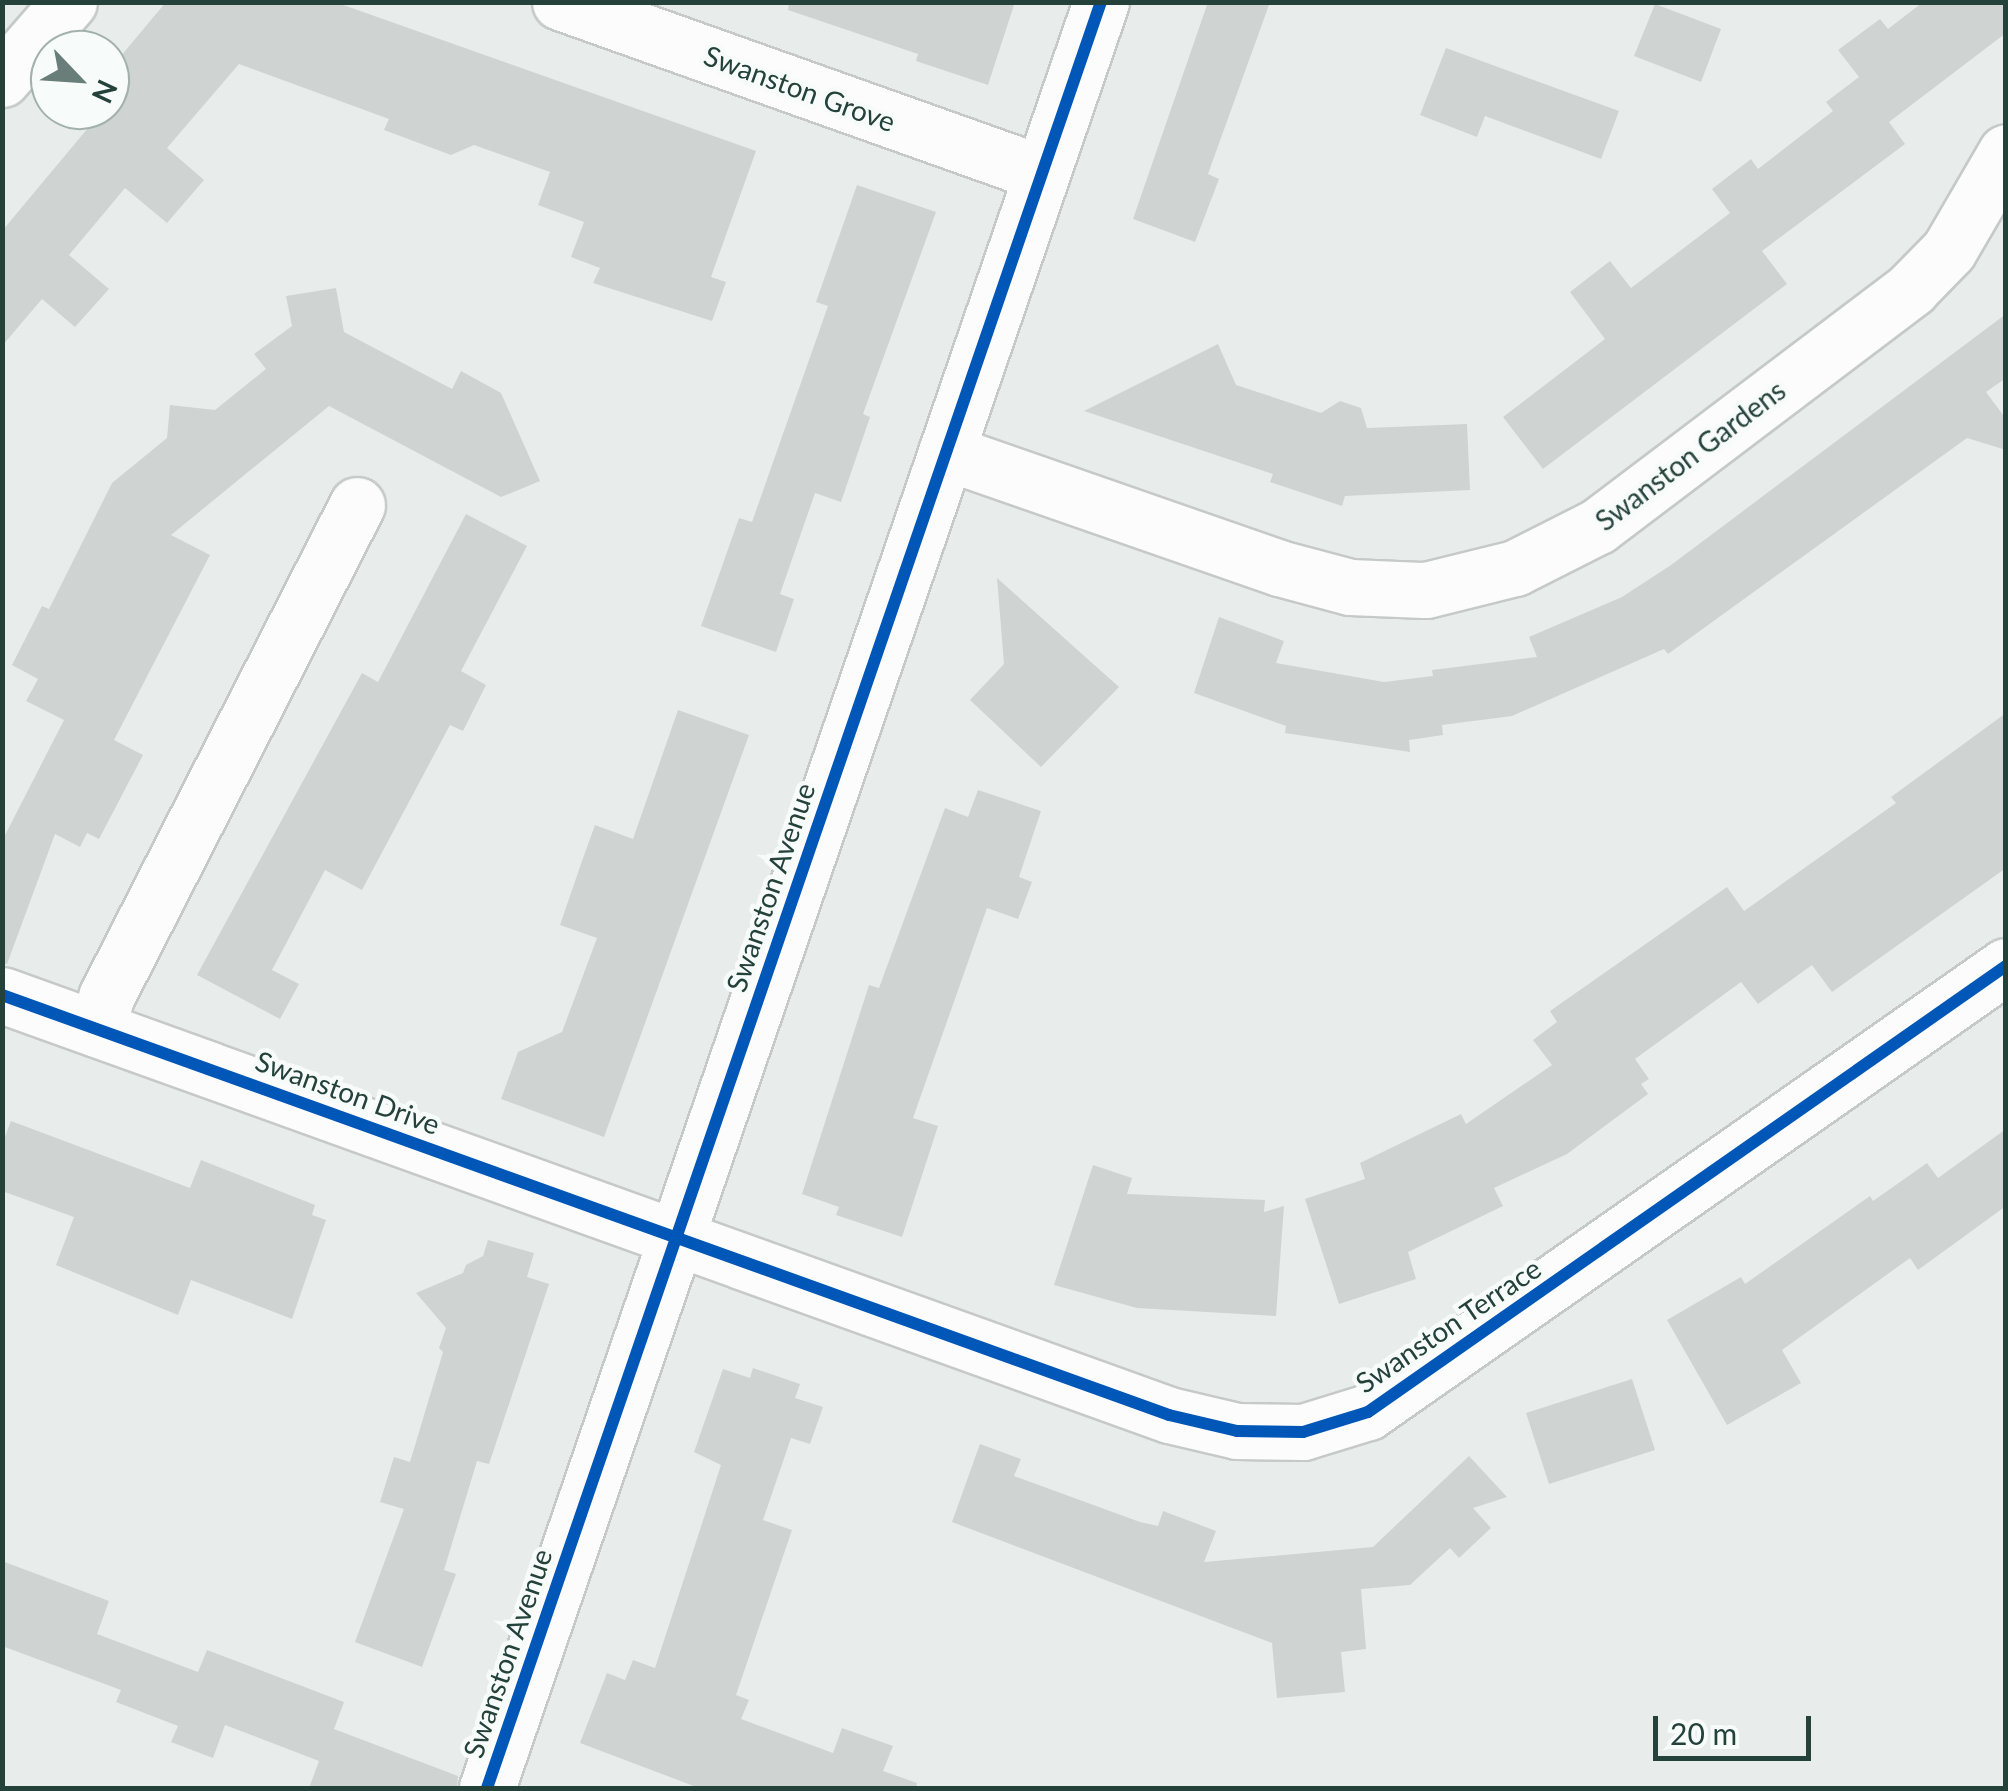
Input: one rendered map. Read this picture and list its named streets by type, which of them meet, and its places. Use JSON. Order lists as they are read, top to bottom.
{
  "streets": {
    "street": [
      "Swanston Grove",
      "Swanston Gardens",
      "Swanston Avenue",
      "Swanston Drive",
      "Swanston Terrace"
    ]
  },
  "crossings": [
    ["Swanston Grove", "Swanston Avenue"],
    ["Swanston Gardens", "Swanston Avenue"],
    ["Swanston Avenue", "Swanston Drive"],
    ["Swanston Avenue", "Swanston Terrace"],
    ["Swanston Drive", "Swanston Terrace"]
  ],
  "scale_bar": "20 m",
  "north": "bottom right"
}
